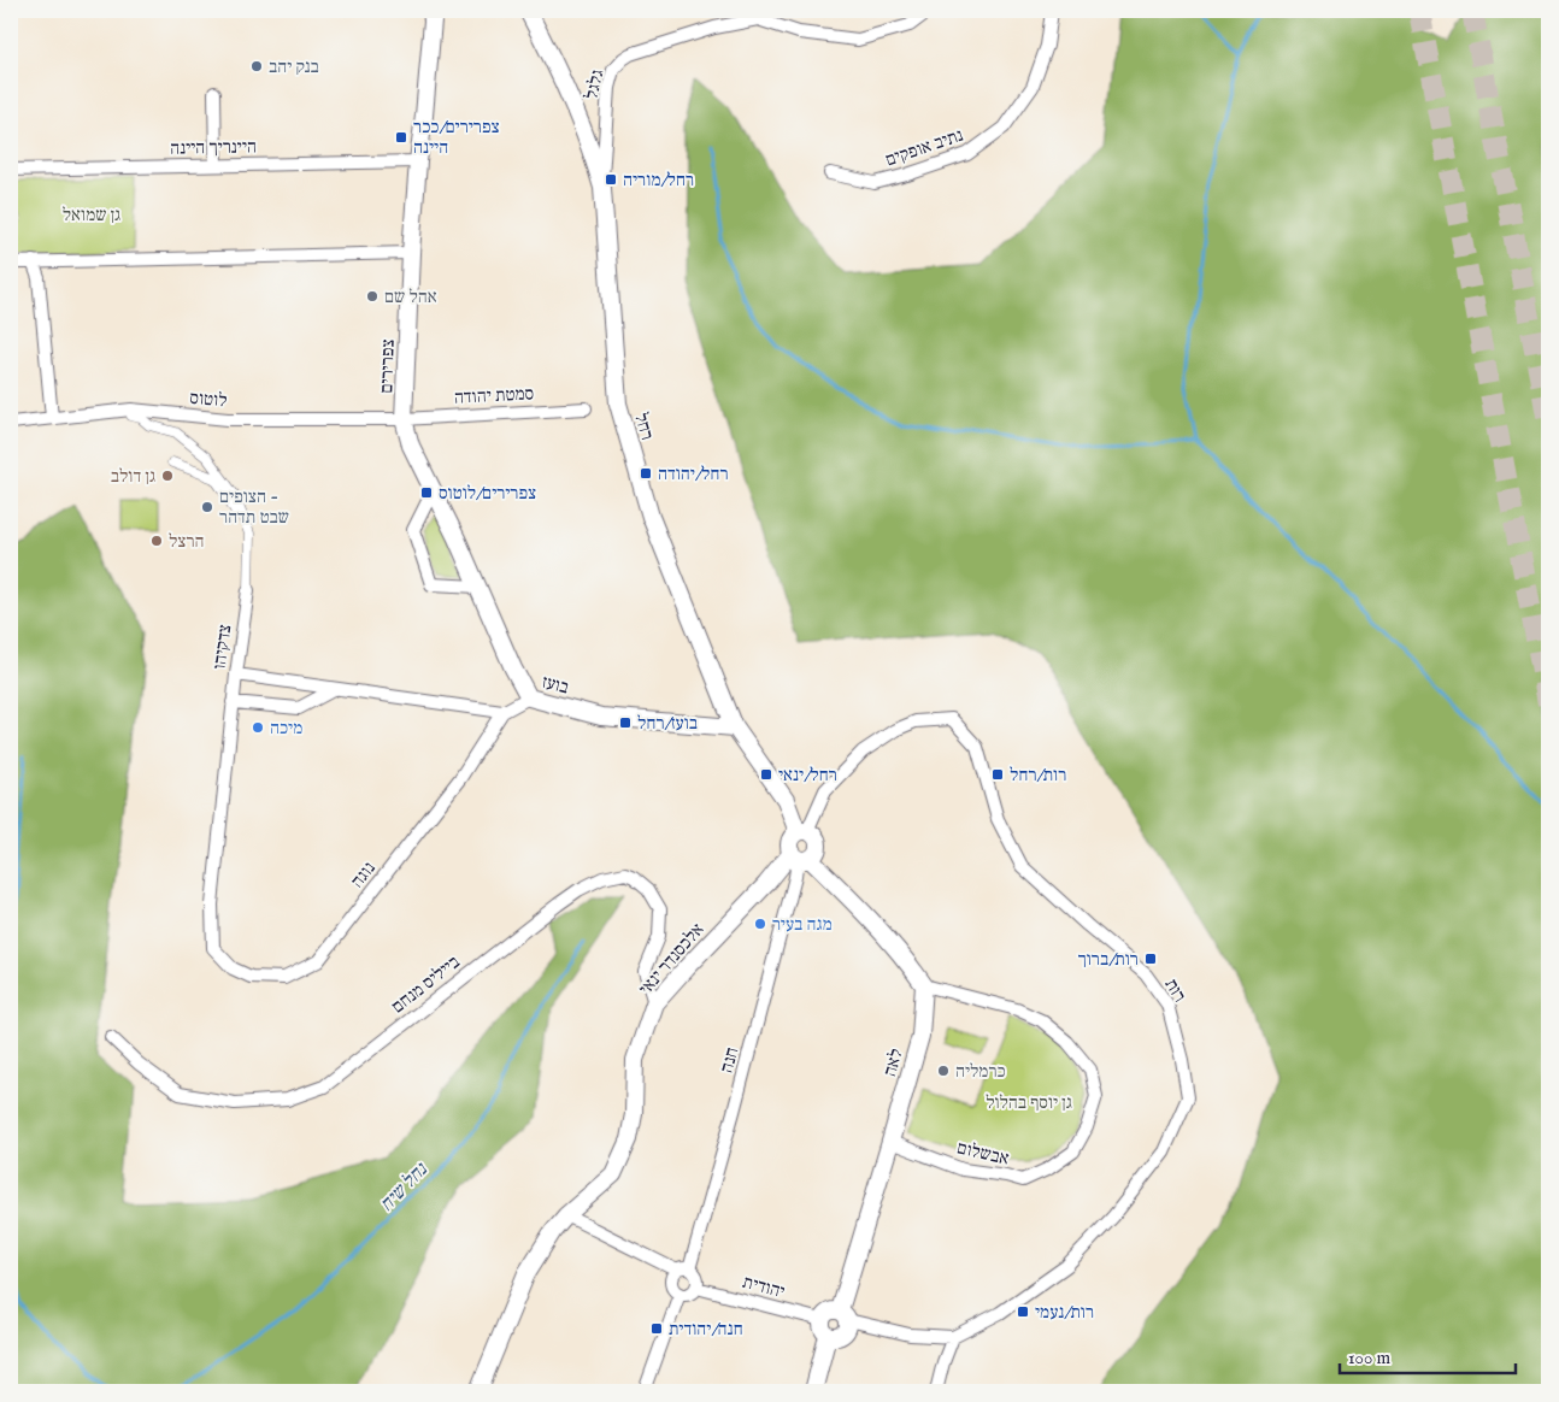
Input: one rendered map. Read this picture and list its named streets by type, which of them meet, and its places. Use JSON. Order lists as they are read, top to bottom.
{
  "streets": {
    "street": [
      "גלגל",
      "היינריך היינה",
      "נתיב אופקים",
      "צפרירים",
      "סמטת יהודה",
      "לוטוס",
      "רחל",
      "צדקיהו",
      "בועז",
      "נוגה",
      "אלכסנדר ינאי",
      "בייליס מנחם",
      "רות",
      "חנה",
      "לאה",
      "אבשלום",
      "יהודית"
    ]
  },
  "crossings": [
    ["גלגל", "רחל"],
    ["היינריך היינה", "צפרירים"],
    ["צפרירים", "סמטת יהודה"],
    ["צפרירים", "לוטוס"],
    ["צפרירים", "בועז"],
    ["סמטת יהודה", "לוטוס"],
    ["לוטוס", "צדקיהו"],
    ["רחל", "בועז"],
    ["רחל", "אלכסנדר ינאי"],
    ["רחל", "רות"],
    ["רחל", "חנה"],
    ["צדקיהו", "נוגה"],
    ["בועז", "נוגה"],
    ["אלכסנדר ינאי", "בייליס מנחם"],
    ["אלכסנדר ינאי", "רות"],
    ["אלכסנדר ינאי", "חנה"],
    ["רות", "חנה"],
    ["חנה", "יהודית"],
    ["לאה", "אבשלום"],
    ["לאה", "יהודית"]
  ],
  "water": ["נחל שיח"],
  "parks": ["גן שמואל", "גן יוסף בהלול"],
  "places": {
    "other": [
      "בנק יהב",
      "אהל שם",
      "גן דולב",
      "הצופים - שבט תדהר",
      "הרצל",
      "מיכה",
      "מגה בעיר",
      "כרמליה"
    ],
    "transit": [
      "צפרירים/ככר היינה",
      "רחל/מוריה",
      "רחל/יהודה",
      "צפרירים/לוטוס",
      "בועז/רחל",
      "רחל/ינאי",
      "רות/רחל",
      "רות/ברוך",
      "רות/נעמי",
      "חנה/יהודית"
    ]
  },
  "scale_bar": "100 m"
}
